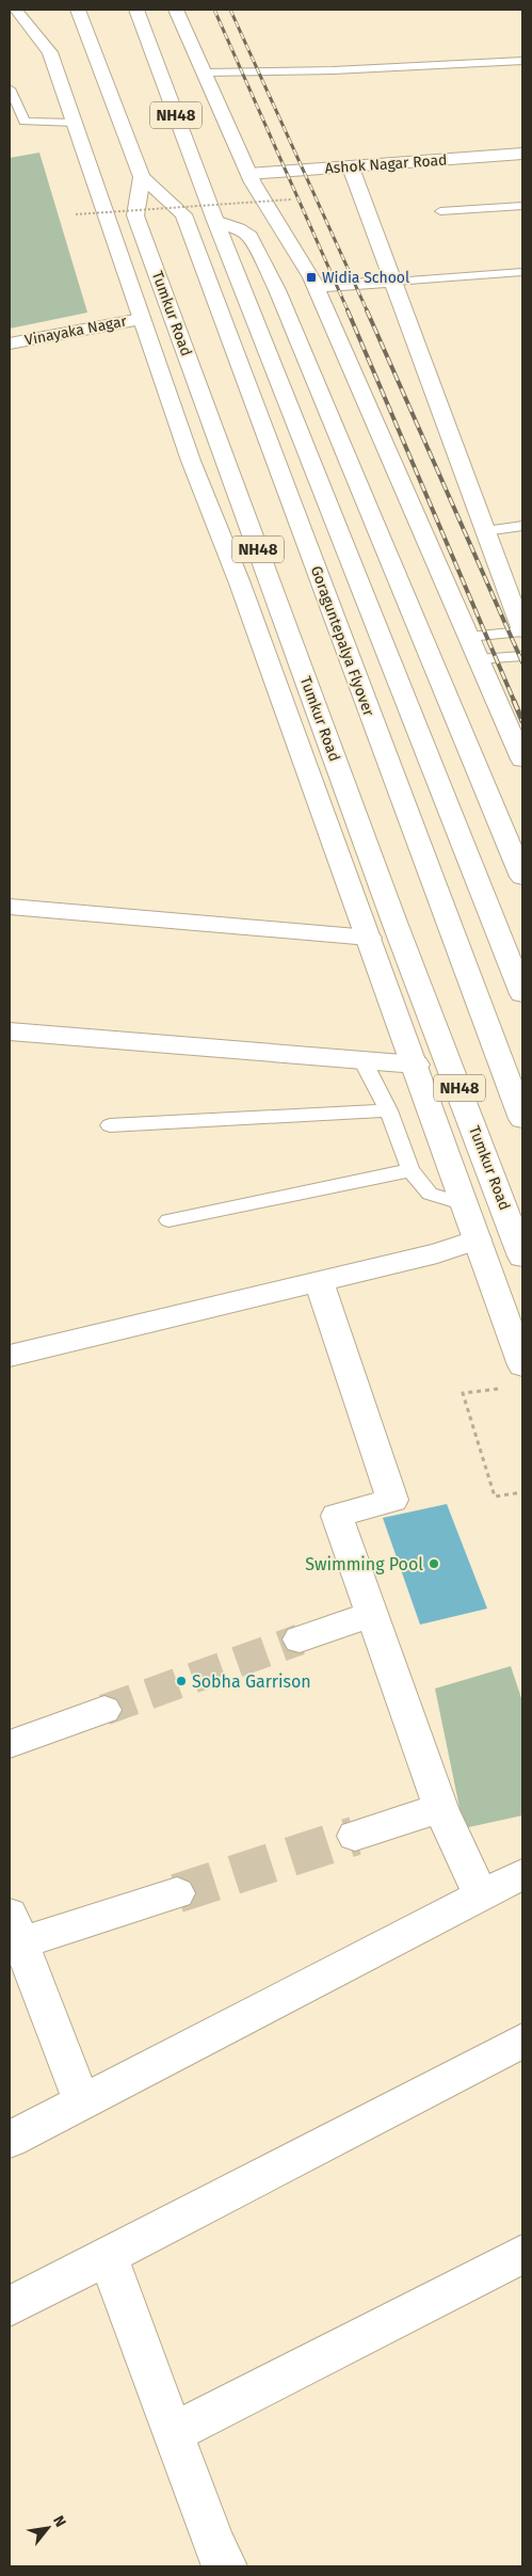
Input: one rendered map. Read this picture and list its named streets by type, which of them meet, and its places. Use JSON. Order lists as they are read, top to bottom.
{
  "streets": {
    "main road": [
      "NH48",
      "Ashok Nagar Road",
      "Tumkur Road",
      "Vinayaka Nagar",
      "Goraguntepalya Flyover"
    ]
  },
  "crossings": [
    ["NH48", "Tumkur Road"],
    ["NH48", "Goraguntepalya Flyover"],
    ["Tumkur Road", "Goraguntepalya Flyover"]
  ],
  "places": {
    "transit": ["Widia School"],
    "other": ["Swimming Pool", "Sobha Garrison"]
  },
  "north": "top right"
}
